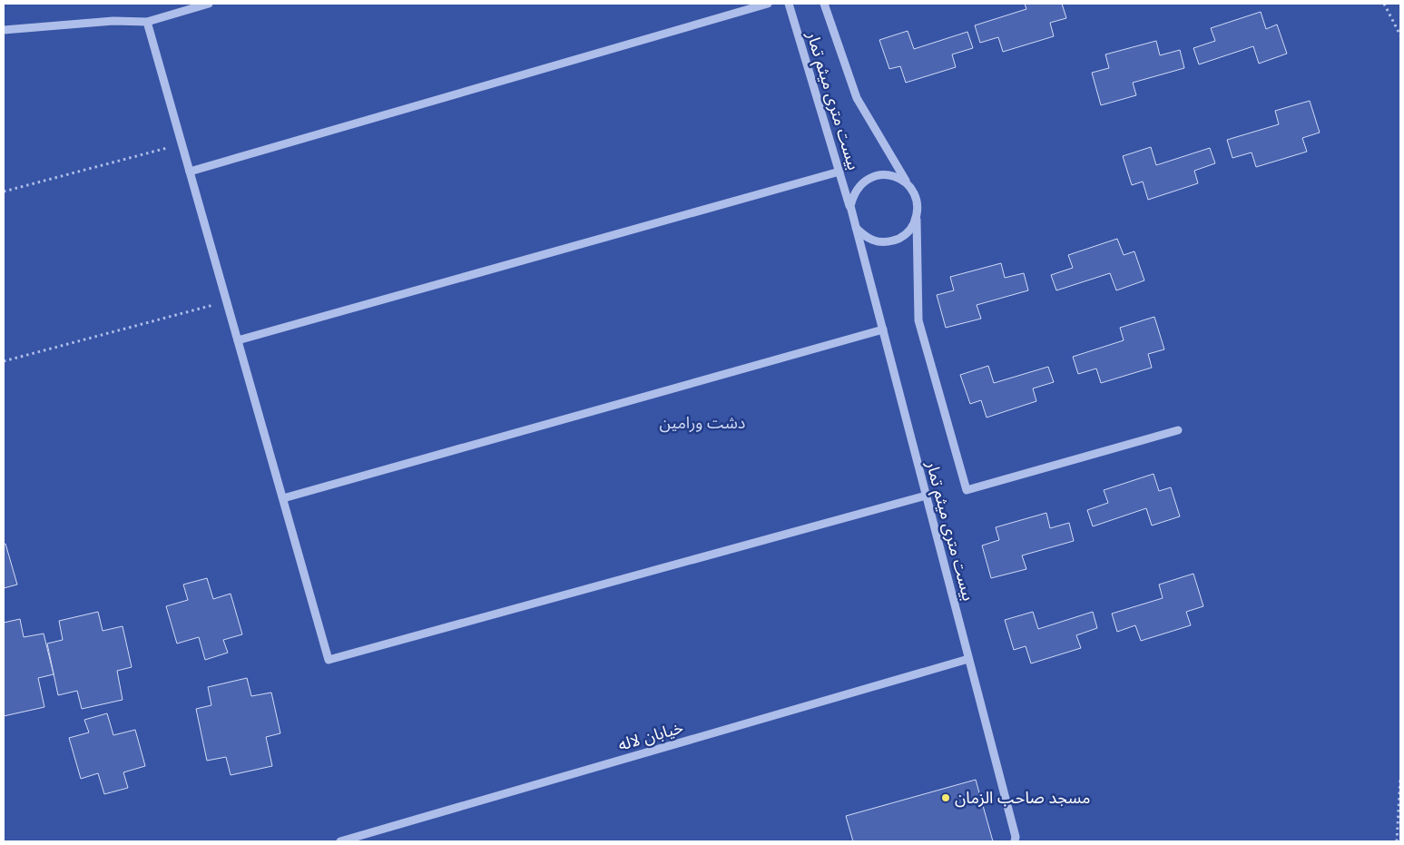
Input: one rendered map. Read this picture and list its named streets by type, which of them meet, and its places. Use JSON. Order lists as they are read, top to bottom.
{
  "streets": {
    "street": ["بیست متری میثم تمار", "خیابان لاله"]
  },
  "crossings": [
    ["بیست متری میثم تمار", "خیابان لاله"]
  ],
  "parks": ["دشت ورامین"],
  "places": ["مسجد صاحب الزمان"]
}
